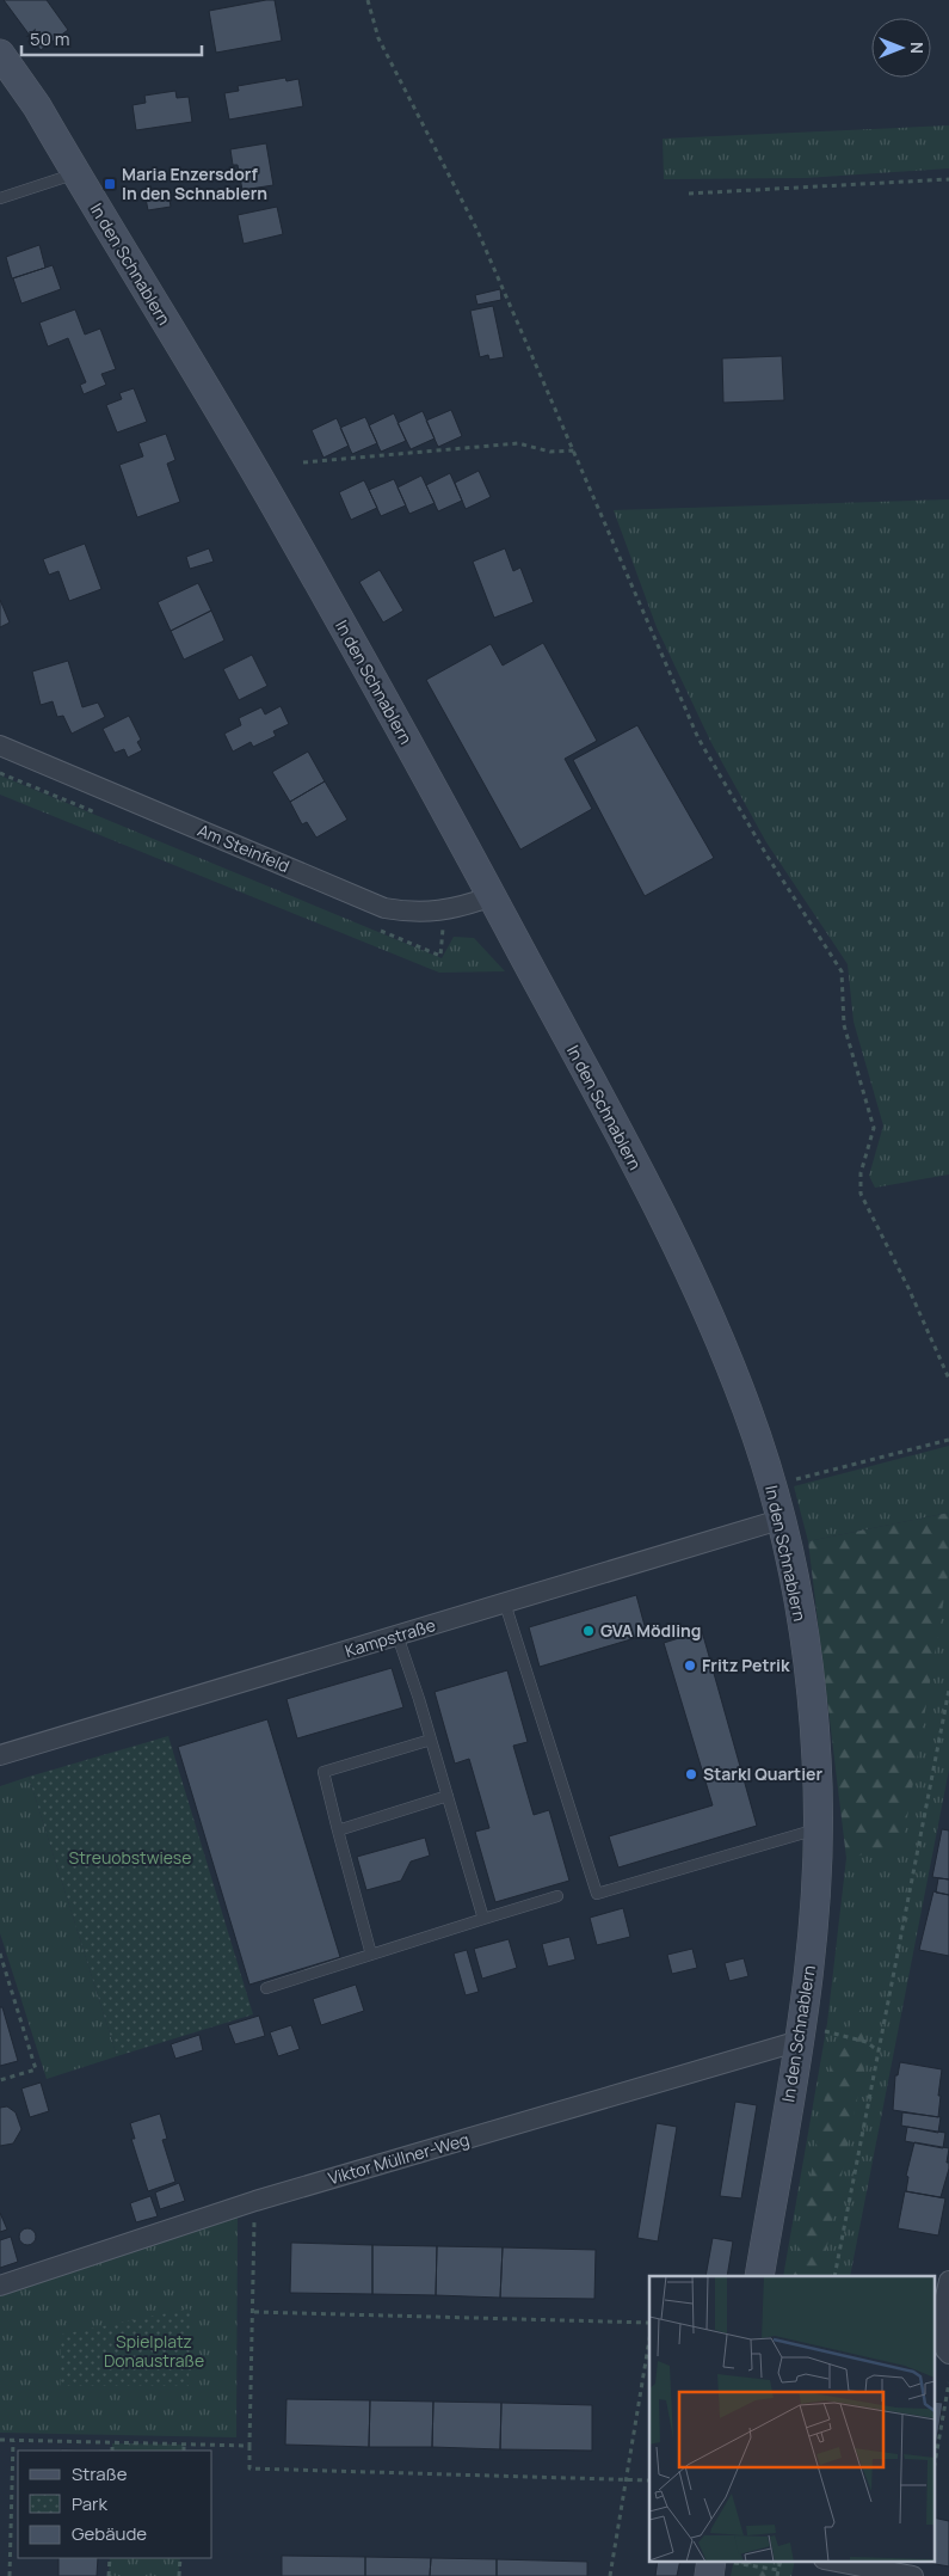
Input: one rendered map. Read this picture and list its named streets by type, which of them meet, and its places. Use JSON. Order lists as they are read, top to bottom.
{
  "streets": {
    "street": [
      "In den Schnablern",
      "Am Steinfeld",
      "Kampstraße",
      "Viktor Müllner-Weg"
    ]
  },
  "crossings": [
    ["In den Schnablern", "Am Steinfeld"],
    ["In den Schnablern", "Kampstraße"],
    ["In den Schnablern", "Viktor Müllner-Weg"]
  ],
  "parks": ["Streuobstwiese", "Spielplatz Donaustraße"],
  "places": {
    "transit": ["Maria Enzersdorf In den Schnablern"],
    "other": ["GVA Mödling", "Fritz Petrik", "Starkl Quartier"]
  },
  "legend": ["Straße", "Park", "Gebäude"],
  "scale_bar": "50 m",
  "north": "right"
}
